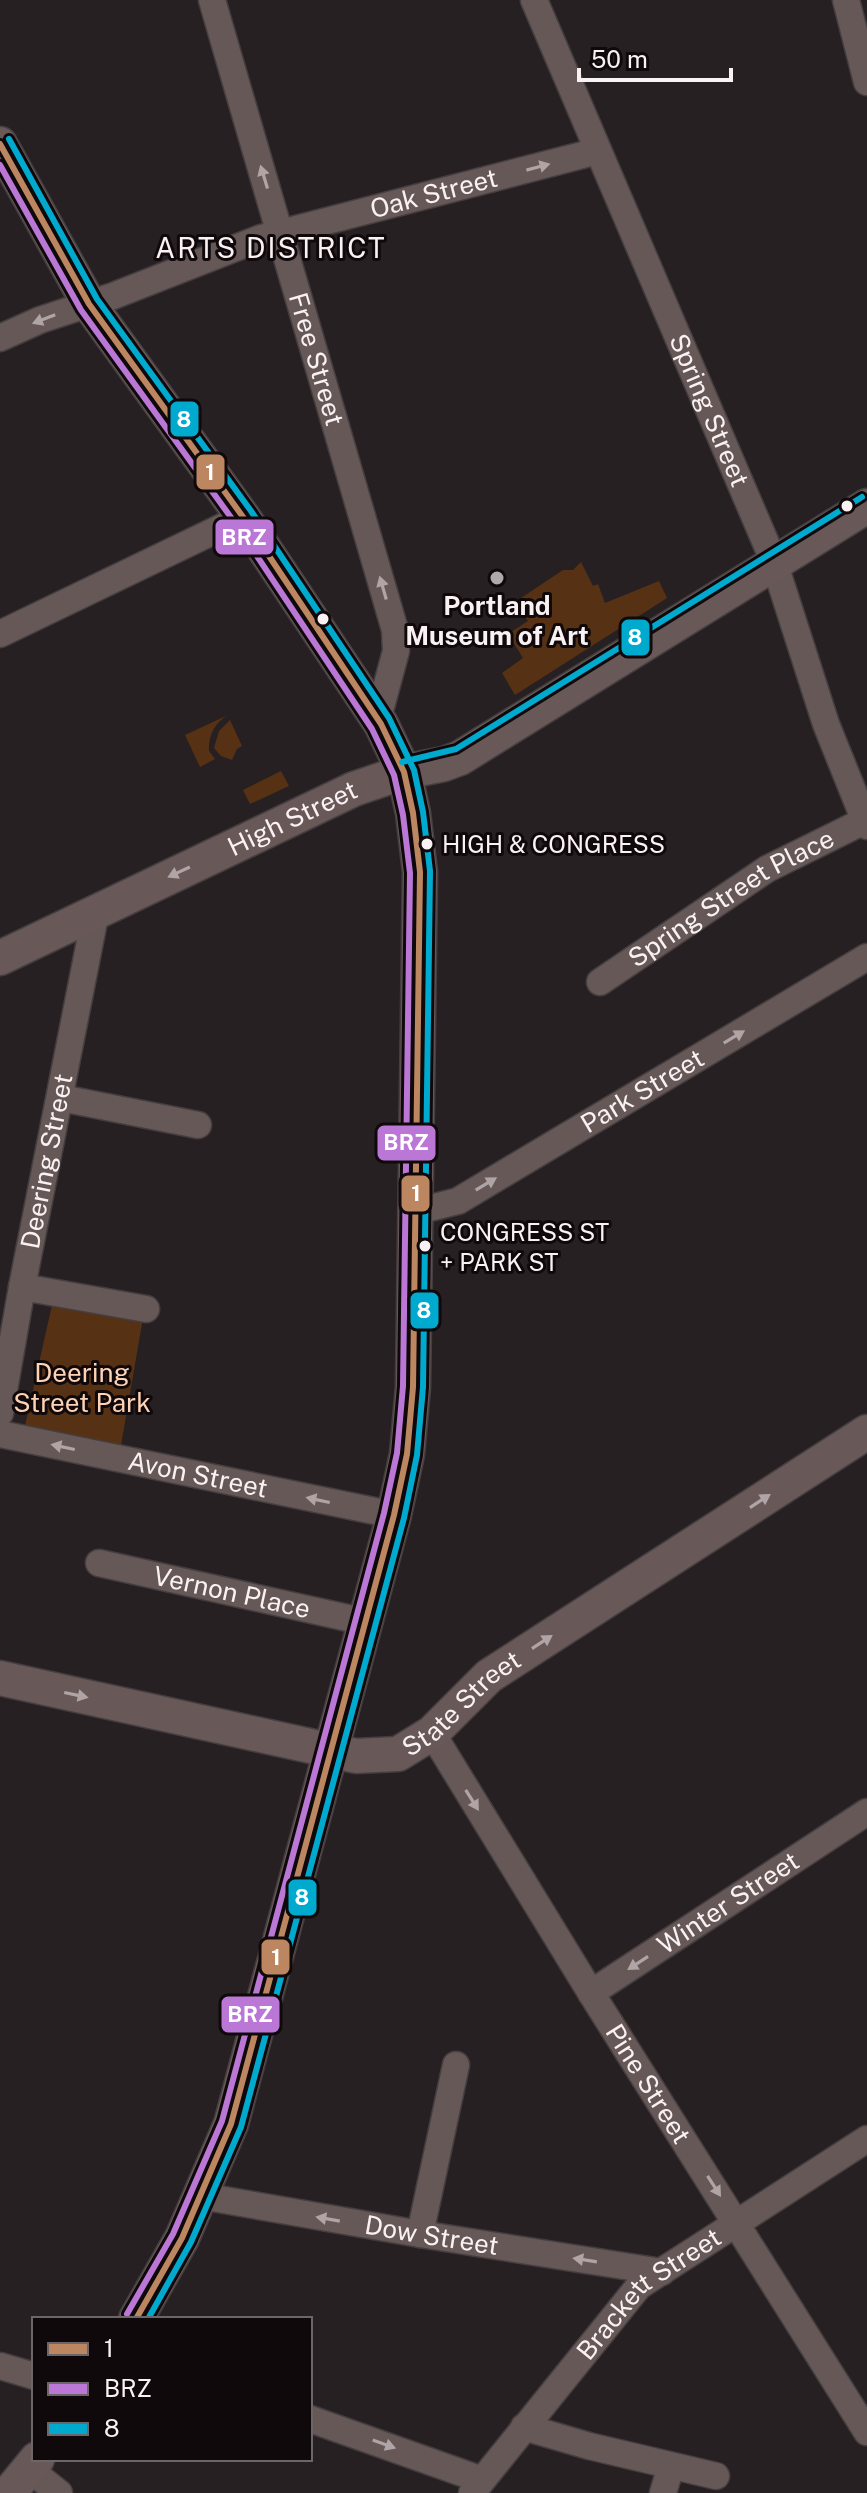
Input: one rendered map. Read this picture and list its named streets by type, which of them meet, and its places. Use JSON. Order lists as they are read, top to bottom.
{
  "streets": {
    "main road": ["High Street", "State Street"],
    "street": [
      "Oak Street",
      "Free Street",
      "Spring Street",
      "Spring Street Place",
      "Park Street",
      "Deering Street",
      "Avon Street",
      "Vernon Place",
      "Winter Street",
      "Pine Street",
      "Dow Street",
      "Brackett Street"
    ]
  },
  "crossings": [
    ["Oak Street", "Free Street"],
    ["Oak Street", "Spring Street"],
    ["Spring Street", "High Street"],
    ["Spring Street", "Spring Street Place"],
    ["High Street", "Deering Street"],
    ["State Street", "Pine Street"],
    ["Winter Street", "Pine Street"],
    ["Pine Street", "Brackett Street"],
    ["Dow Street", "Brackett Street"]
  ],
  "one_way": [
    "Free Street",
    "Park Street",
    "Avon Street",
    "State Street",
    "Winter Street",
    "Pine Street"
  ],
  "districts": ["ARTS DISTRICT"],
  "parks": ["Deering Street Park"],
  "places": ["Portland Museum of Art", "HIGH & CONGRESS", "CONGRESS ST + PARK ST"],
  "lines": ["transit line 8", "transit line 1", "transit line BRZ"],
  "legend": ["1", "BRZ", "8"],
  "scale_bar": "50 m"
}
